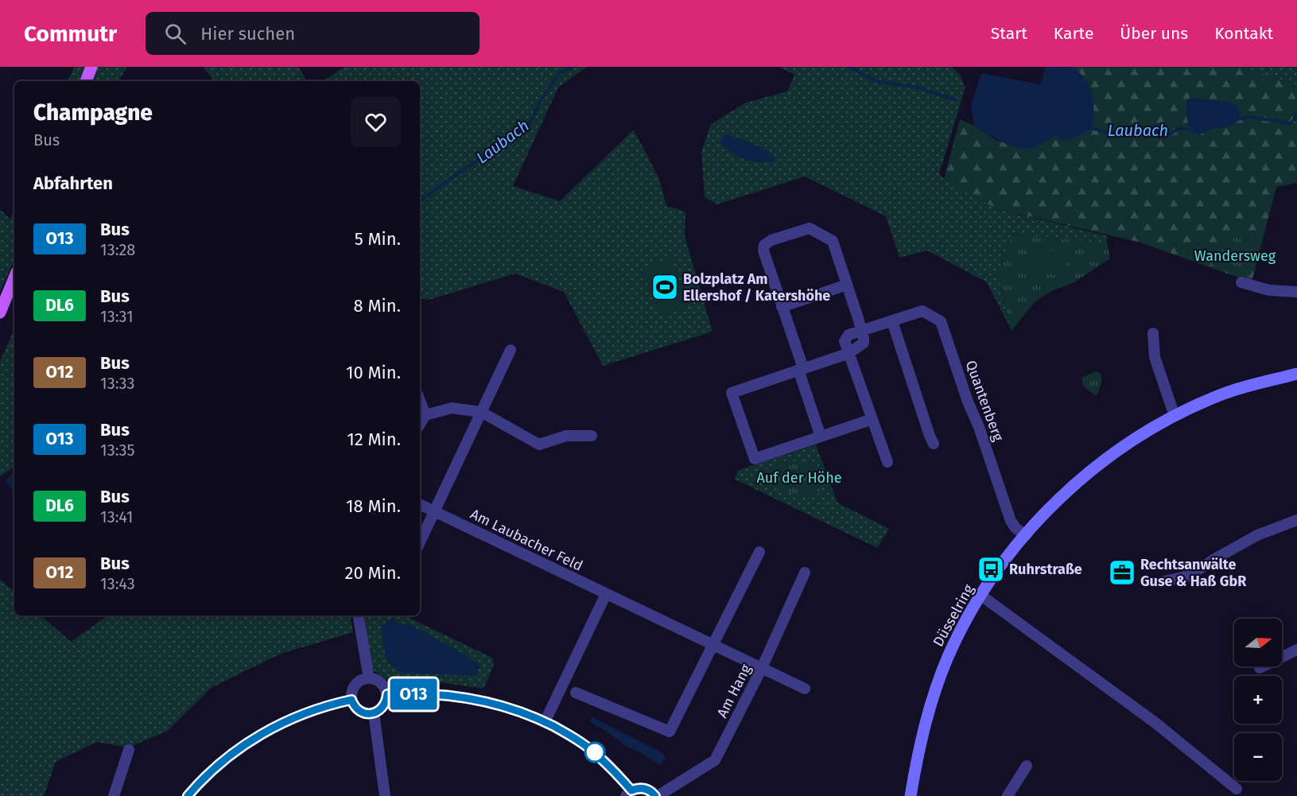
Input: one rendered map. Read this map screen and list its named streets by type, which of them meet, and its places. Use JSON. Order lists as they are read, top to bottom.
{
  "streets": {
    "street": [
      "Quantenberg",
      "Am Laubacher Feld",
      "Düsselring",
      "Am Hang"
    ]
  },
  "crossings": [
    ["Quantenberg", "Düsselring"],
    ["Am Laubacher Feld", "Am Hang"]
  ],
  "water": ["Laubach"],
  "parks": ["Wandersweg", "Auf der Höhe"],
  "places": {
    "sports": ["Bolzplatz Am Ellershof / Katershöhe"],
    "bus stop": ["Ruhrstraße"],
    "office": ["Rechtsanwälte Guse & Haß GbR"]
  },
  "lines": ["bus line O13"],
  "north": "right",
  "page": {
    "header": "Commutr",
    "search": "Hier suchen",
    "nav": [
      "Start",
      "Karte",
      "Über uns",
      "Kontakt"
    ],
    "on_map": "O13",
    "heading": [
      ["Champagne", "Bus"],
      "Abfahrten"
    ],
    "list": [
      {
        "mark": "O13",
        "name": "Bus",
        "note": "13:28",
        "value": "5 Min."
      },
      {
        "mark": "DL6",
        "name": "Bus",
        "note": "13:31",
        "value": "8 Min."
      },
      {
        "mark": "O12",
        "name": "Bus",
        "note": "13:33",
        "value": "10 Min."
      },
      {
        "mark": "O13",
        "name": "Bus",
        "note": "13:35",
        "value": "12 Min."
      },
      {
        "mark": "DL6",
        "name": "Bus",
        "note": "13:41",
        "value": "18 Min."
      },
      {
        "mark": "O12",
        "name": "Bus",
        "note": "13:43",
        "value": "20 Min."
      }
    ],
    "map_buttons": ["+", "−"]
  }
}
